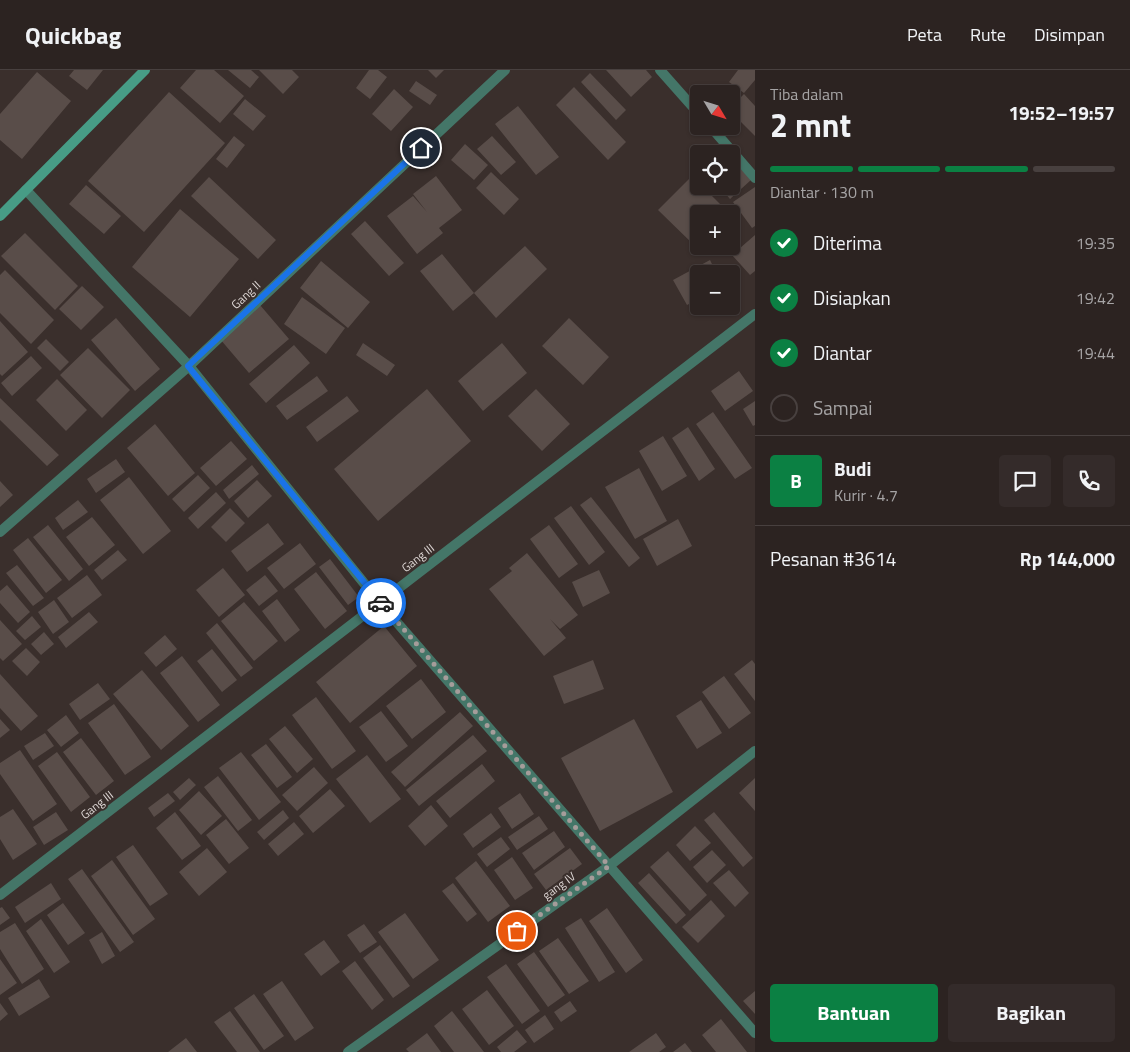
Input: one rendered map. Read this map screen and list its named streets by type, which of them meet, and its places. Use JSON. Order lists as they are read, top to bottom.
{
  "streets": {
    "street": ["Gang II", "Gang III", "gang IV"]
  },
  "north": "bottom right",
  "page": {
    "header": "Quickbag",
    "nav": ["Peta", "Rute", "Disimpan"],
    "heading": ["2 mnt", "Tiba dalam", "19:52–19:57"],
    "panel": [
      "Budi",
      "Kurir · 4.7",
      "Pesanan #3614",
      "Rp 144,000"
    ],
    "map_buttons": ["+", "−"],
    "bar": "Diantar · 130 m",
    "list": [
      ["Diterima", "19:35"],
      ["Disiapkan", "19:42"],
      ["Diantar", "19:44"],
      "Sampai"
    ],
    "round": "B",
    "buttons": ["Bantuan", "Bagikan"]
  }
}
